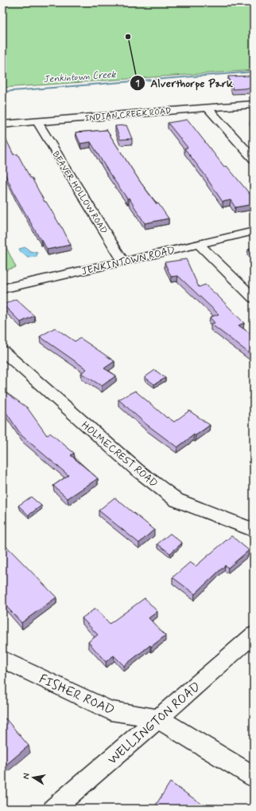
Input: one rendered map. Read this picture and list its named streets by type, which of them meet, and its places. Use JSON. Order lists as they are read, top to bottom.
{
  "streets": {
    "street": [
      "INDIAN CREEK ROAD",
      "BEAVER HOLLOW ROAD",
      "JENKINTOWN ROAD",
      "HOLMECREST ROAD",
      "FISHER ROAD",
      "WELLINGTON ROAD"
    ]
  },
  "crossings": [
    ["INDIAN CREEK ROAD", "BEAVER HOLLOW ROAD"],
    ["BEAVER HOLLOW ROAD", "JENKINTOWN ROAD"],
    ["FISHER ROAD", "WELLINGTON ROAD"]
  ],
  "water": ["Jenkintown Creek"],
  "places": ["Alverthorpe Park"],
  "north": "left"
}
